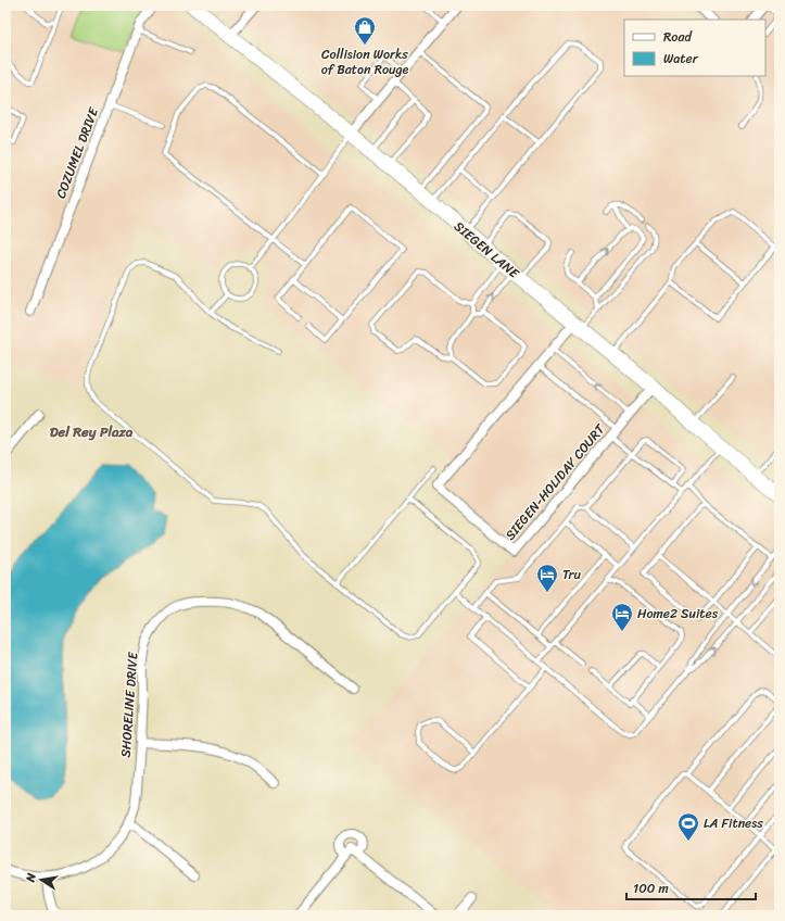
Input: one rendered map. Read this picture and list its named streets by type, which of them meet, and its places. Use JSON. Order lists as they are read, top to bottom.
{
  "streets": {
    "main road": ["SIEGEN LANE"],
    "street": ["COZUMEL DRIVE", "SIEGEN-HOLIDAY COURT", "SHORELINE DRIVE"]
  },
  "crossings": [
    ["SIEGEN LANE", "SIEGEN-HOLIDAY COURT"]
  ],
  "districts": ["Del Rey Plaza"],
  "places": {
    "shop": ["Collision Works of Baton Rouge"],
    "hotel": ["Tru", "Home2 Suites"],
    "sports": ["LA Fitness"]
  },
  "legend": ["Road", "Water"],
  "scale_bar": "100 m",
  "north": "left"
}
